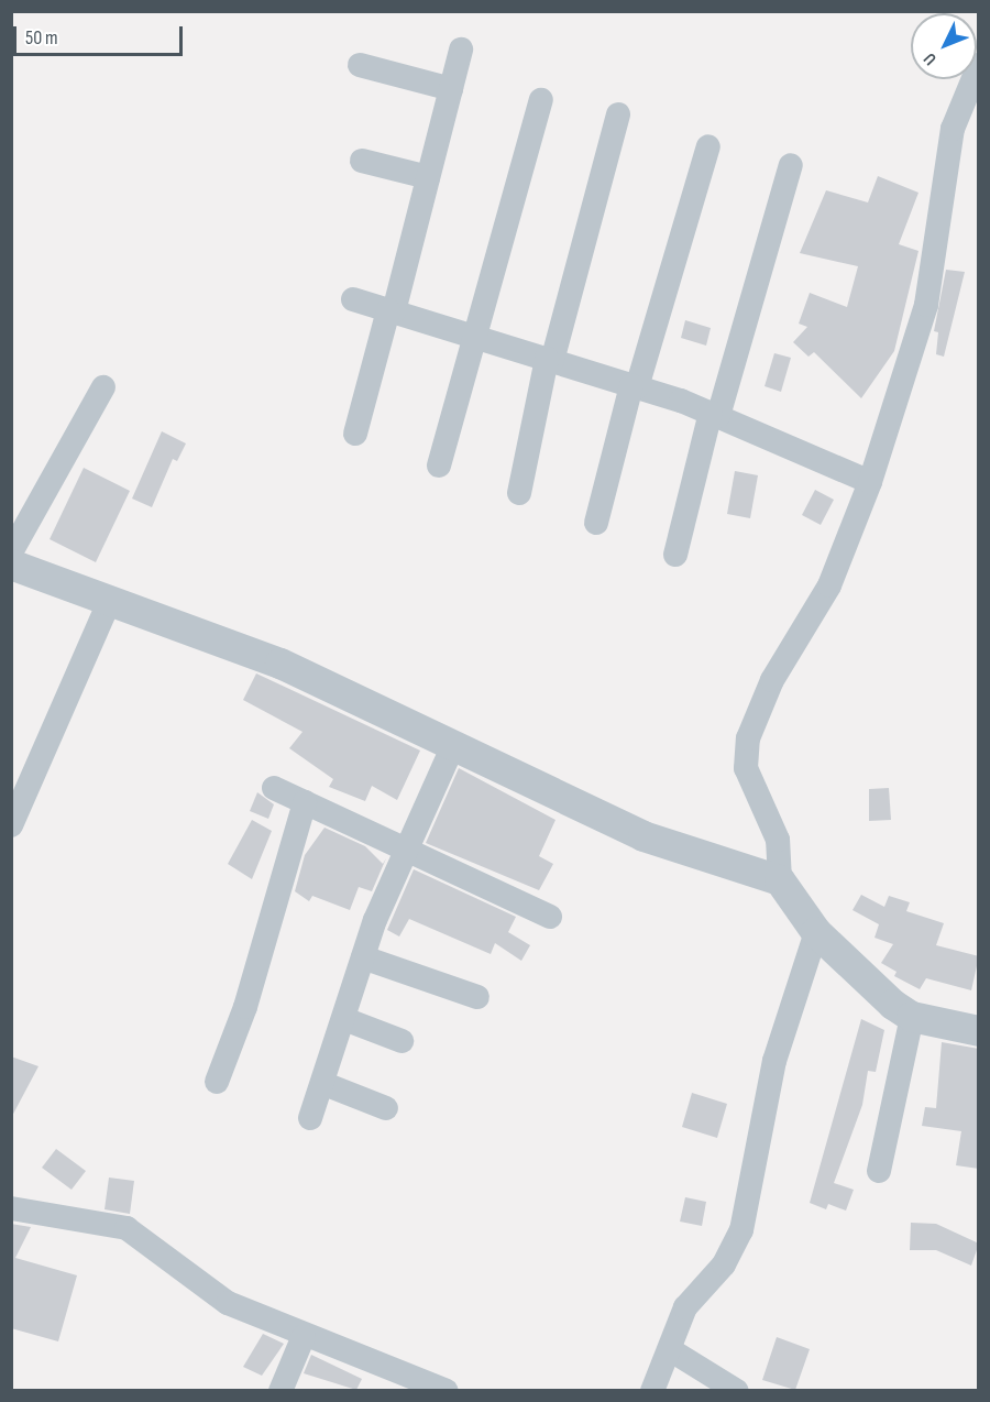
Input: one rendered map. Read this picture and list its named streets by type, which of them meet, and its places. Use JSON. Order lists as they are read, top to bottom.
{
  "scale_bar": "50 m",
  "north": "bottom left"
}
